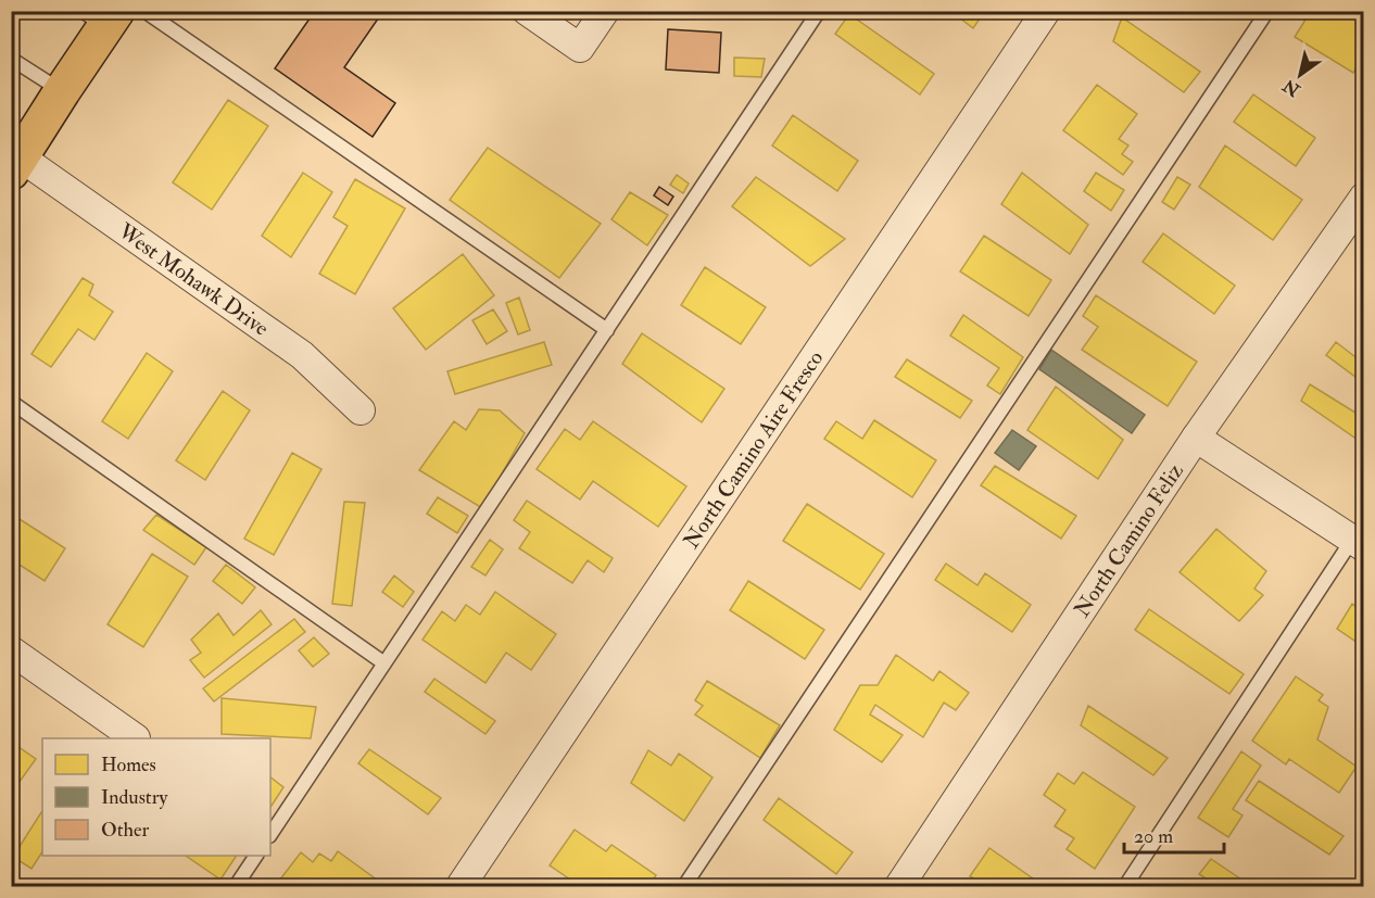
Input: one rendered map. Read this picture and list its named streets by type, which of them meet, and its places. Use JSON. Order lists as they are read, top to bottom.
{
  "streets": {
    "street": ["West Mohawk Drive", "North Camino Aire Fresco", "North Camino Feliz"]
  },
  "legend": ["Homes", "Industry", "Other"],
  "scale_bar": "20 m",
  "north": "bottom left"
}
